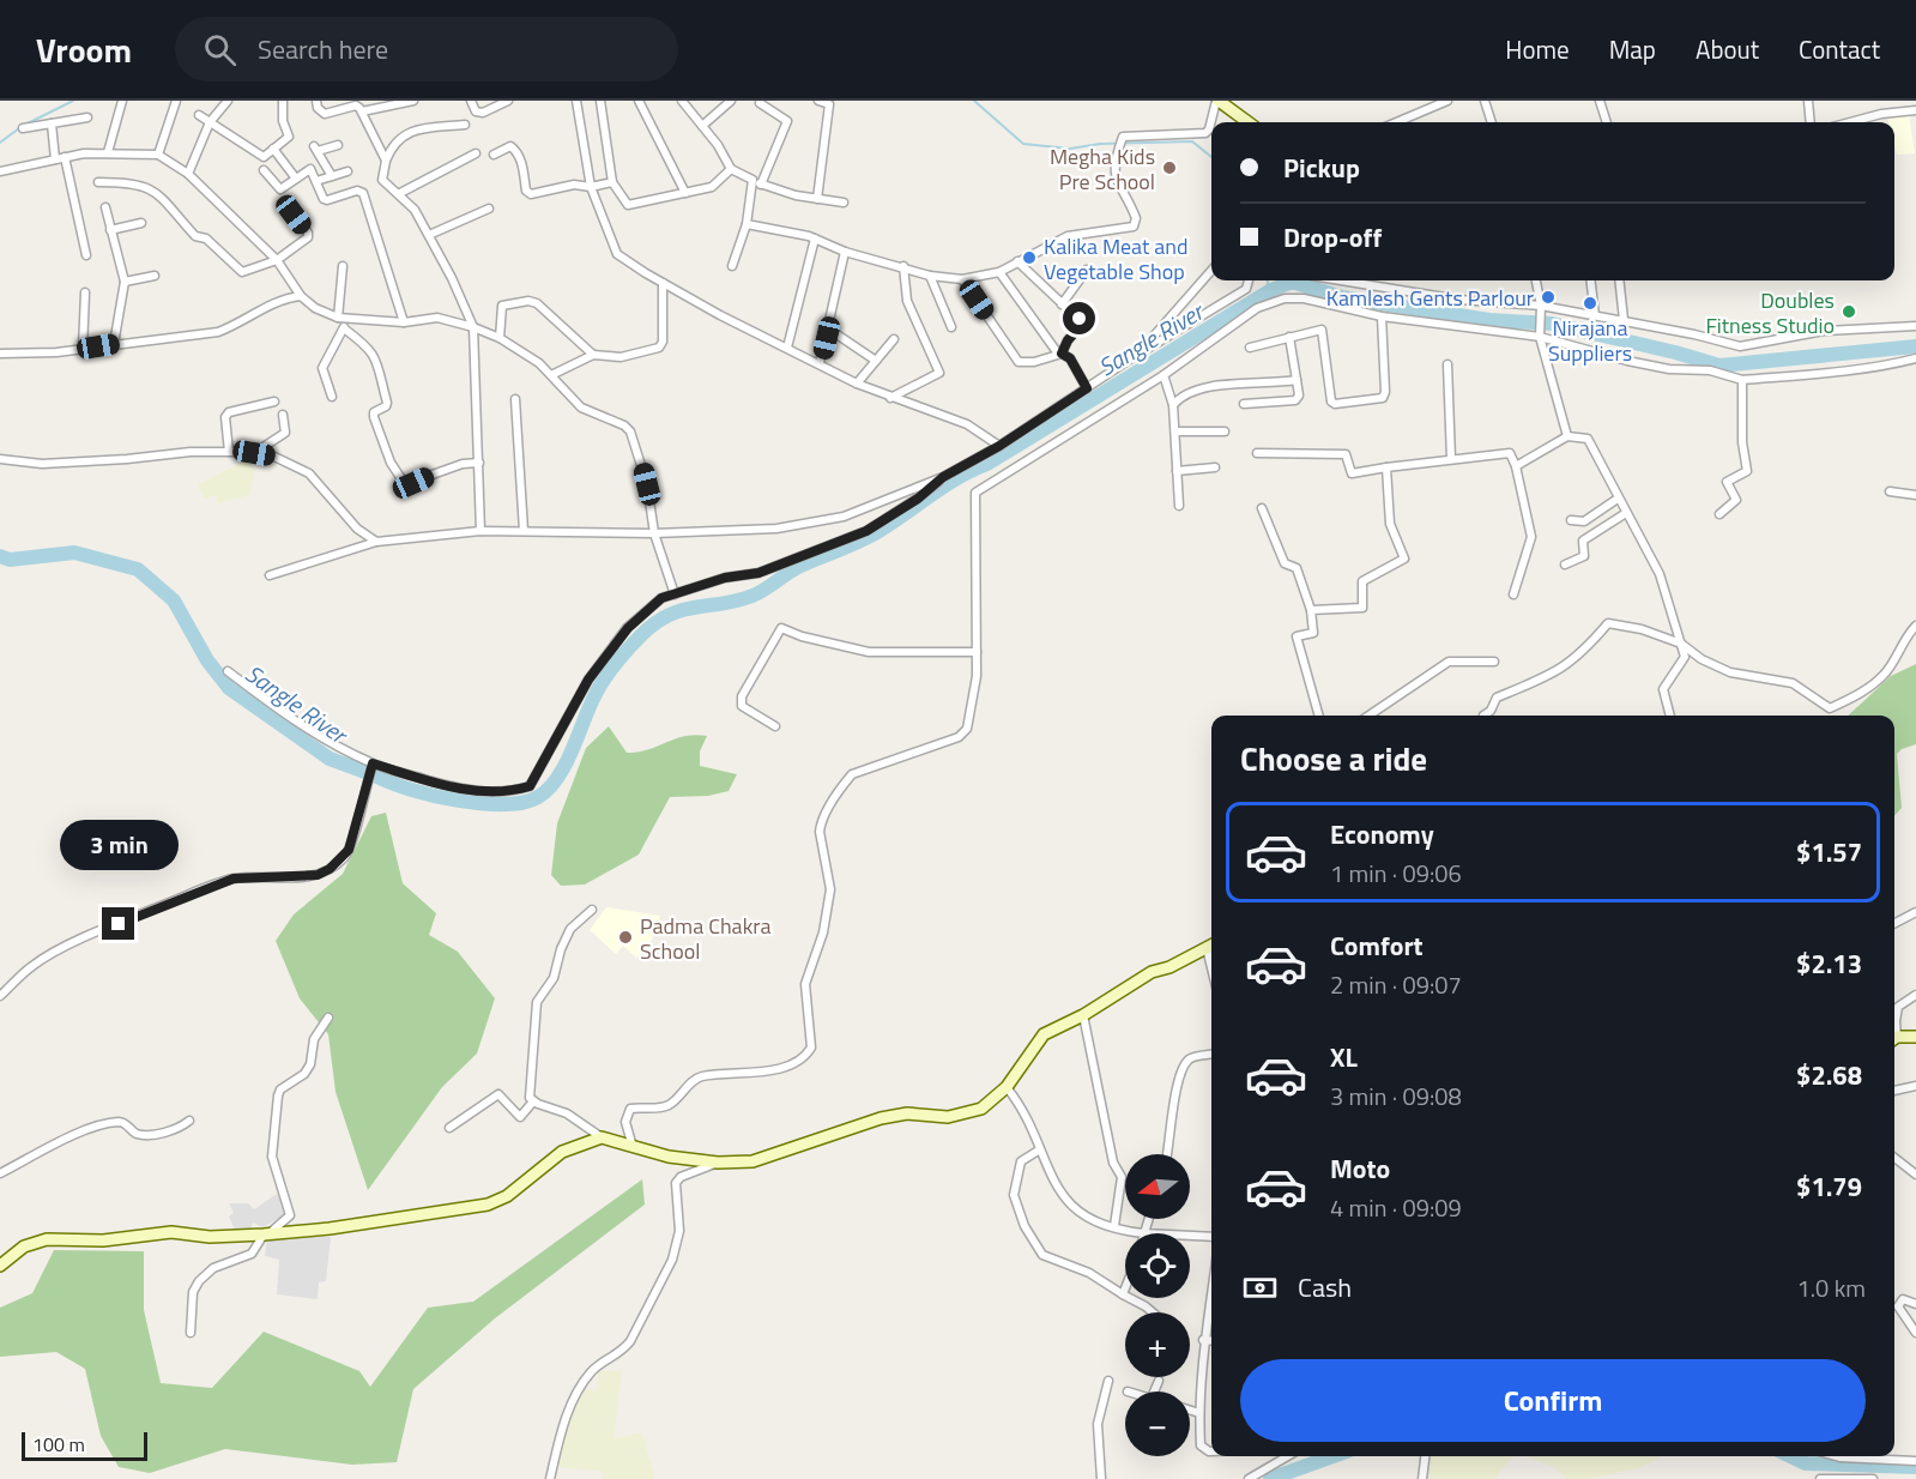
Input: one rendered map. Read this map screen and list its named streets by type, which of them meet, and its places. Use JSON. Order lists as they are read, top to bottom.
{
  "water": ["Sangle River"],
  "places": [
    "Megha Kids Pre School",
    "Kalika Meat and Vegetable Shop",
    "Kamlesh Gents Parlour",
    "Nirajana Suppliers",
    "Doubles Fitness Studio",
    "Padma Chakra School"
  ],
  "scale_bar": "100 m",
  "north": "left",
  "page": {
    "header": "Vroom",
    "search": "Search here",
    "nav": [
      "Home",
      "Map",
      "About",
      "Contact"
    ],
    "banner": ["Pickup", "Drop-off"],
    "heading": "Choose a ride",
    "list": [
      {
        "name": "Economy",
        "note": "1 min · 09:06",
        "value": "$1.57"
      },
      {
        "name": "Comfort",
        "note": "2 min · 09:07",
        "value": "$2.13"
      },
      {
        "name": "XL",
        "note": "3 min · 09:08",
        "value": "$2.68"
      },
      {
        "name": "Moto",
        "note": "4 min · 09:09",
        "value": "$1.79"
      }
    ],
    "bubble": "3 min",
    "map_buttons": ["+", "−"],
    "pay": ["Cash", "1.0 km"],
    "buttons": "Confirm",
    "scale": "100 m"
  }
}
